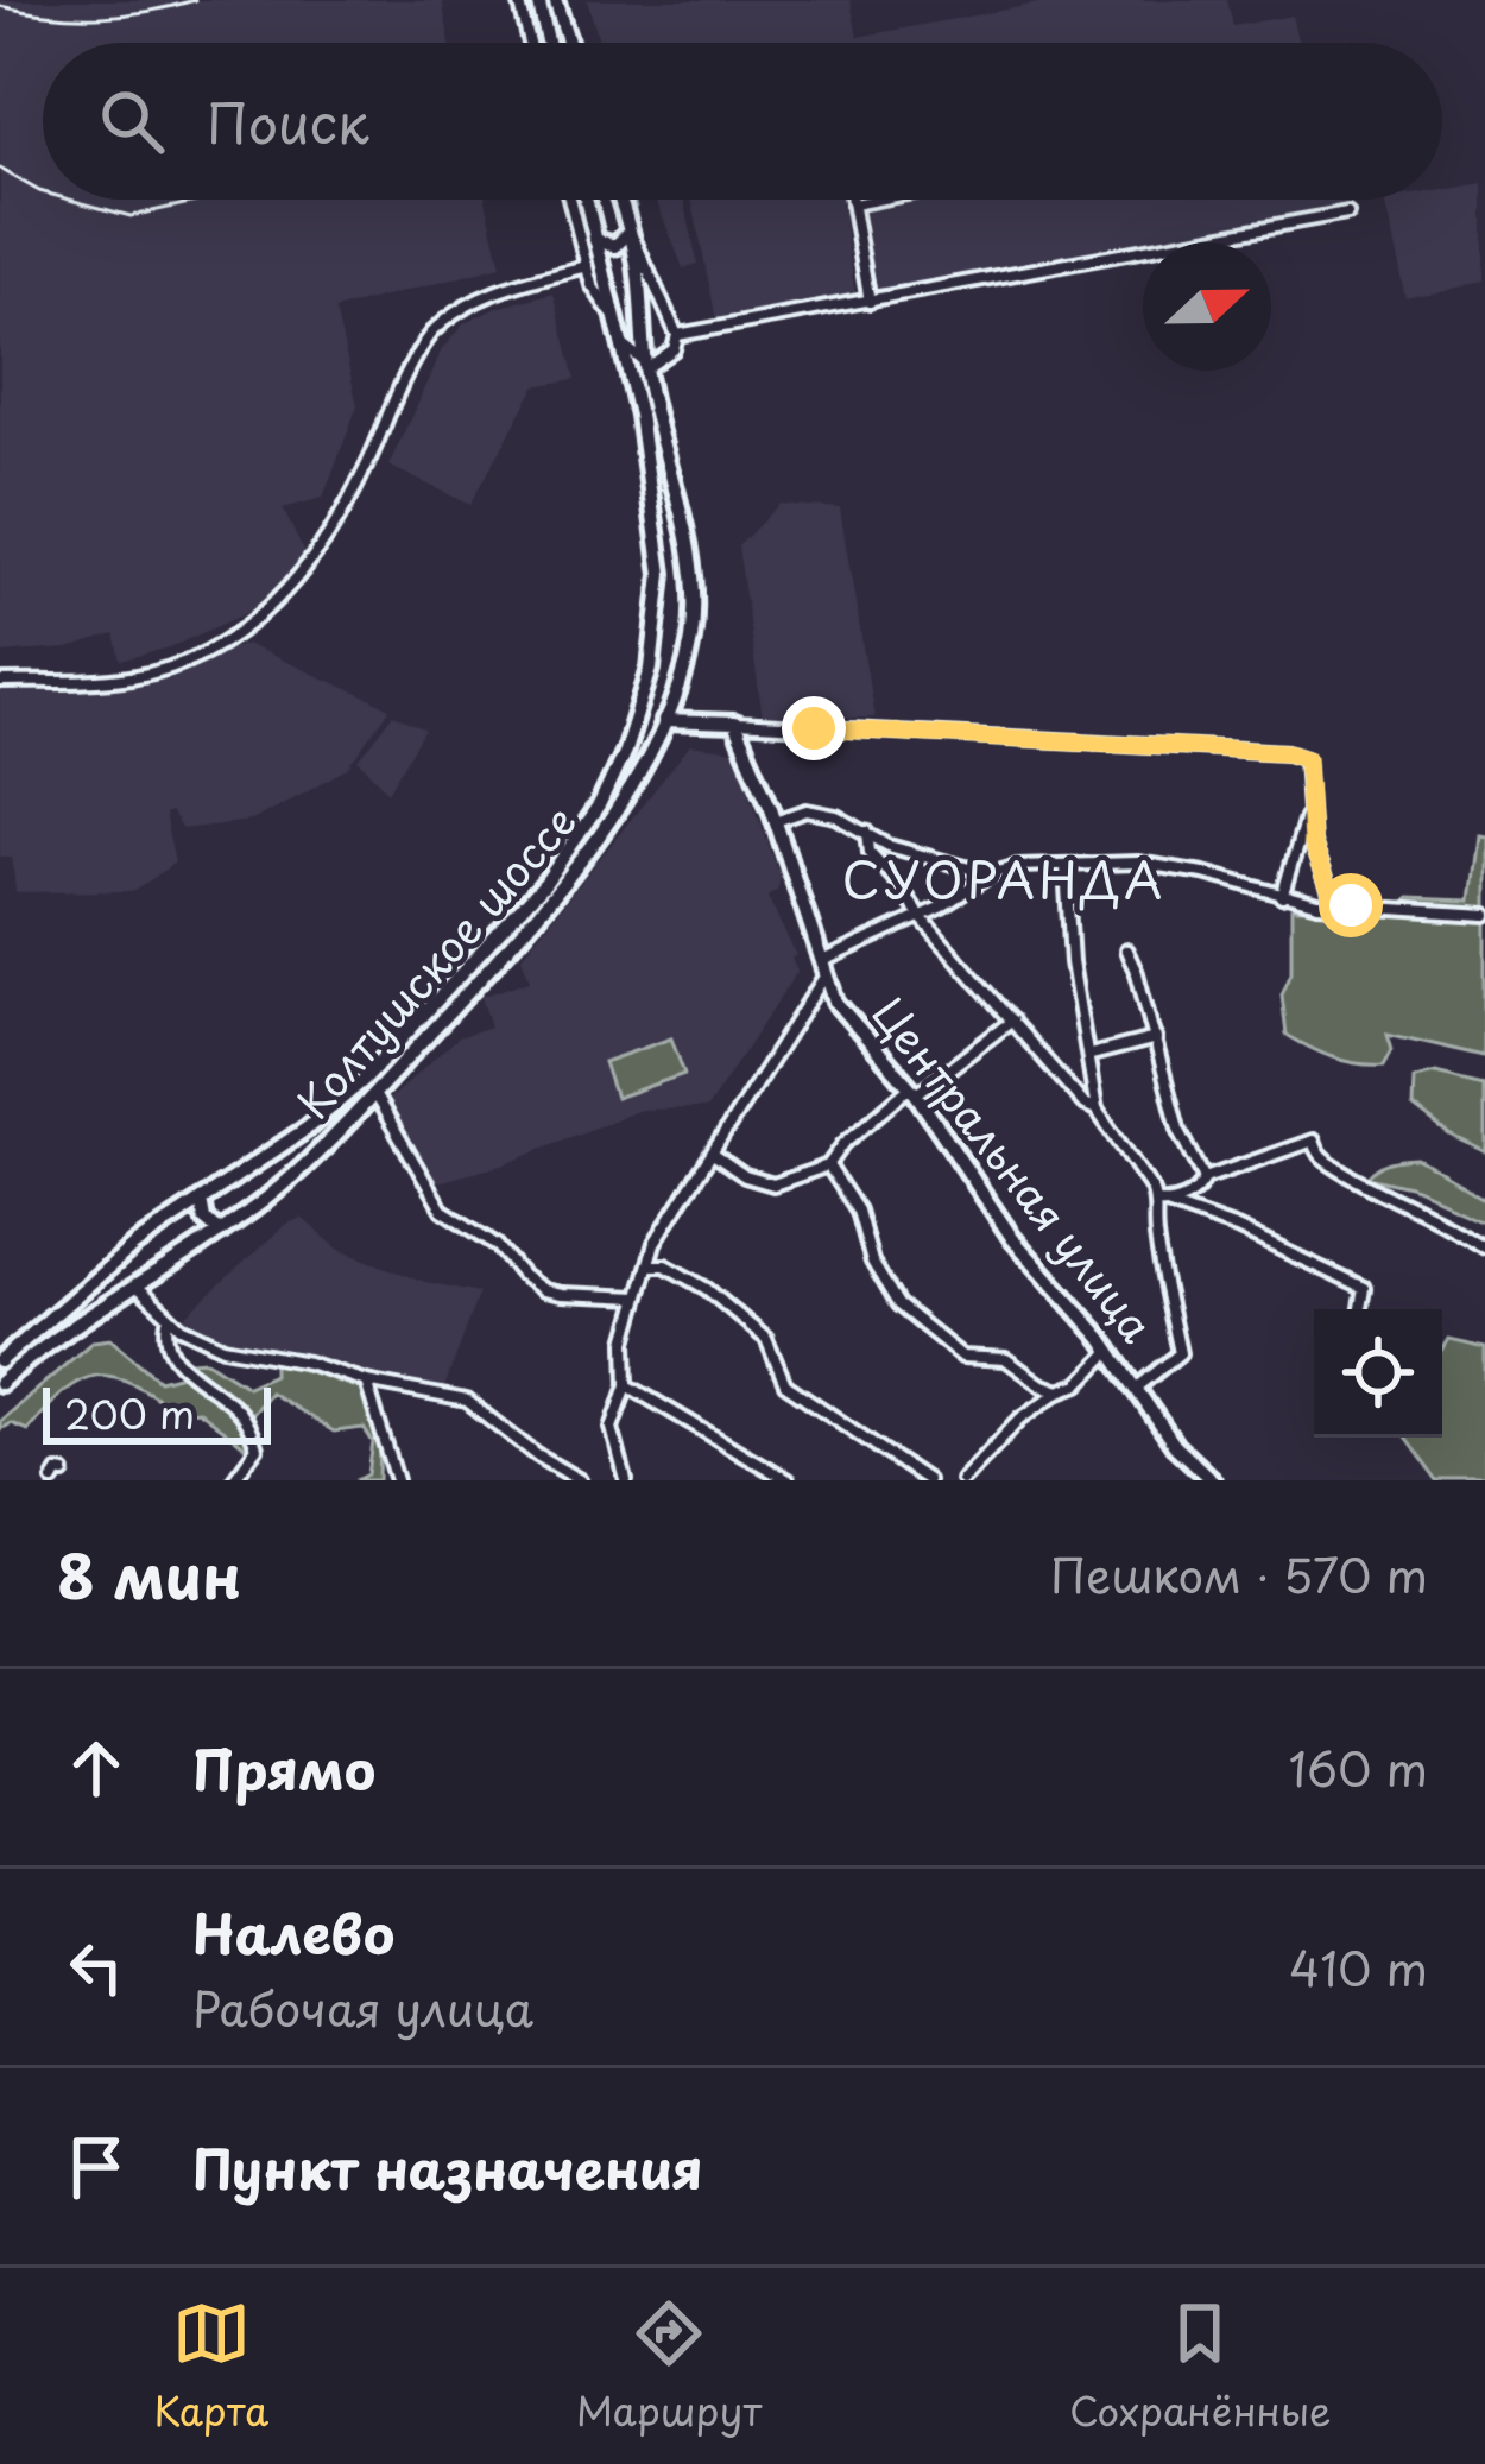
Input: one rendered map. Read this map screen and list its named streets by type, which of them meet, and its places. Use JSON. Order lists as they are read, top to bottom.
{
  "streets": {
    "main road": ["Колтушское шоссе", "Центральная улица"]
  },
  "districts": ["СУОРАНДА"],
  "scale_bar": "200 m",
  "north": "right",
  "page": {
    "search": "Поиск",
    "scale": "200 m",
    "heading": ["8 мин", "Пешком · 570 m"],
    "list": [
      ["Прямо", "160 m"],
      ["Налево", "Рабочая улица", "410 m"],
      "Пункт назначения"
    ],
    "nav": ["Карта", "Маршрут", "Сохранённые"]
  }
}
